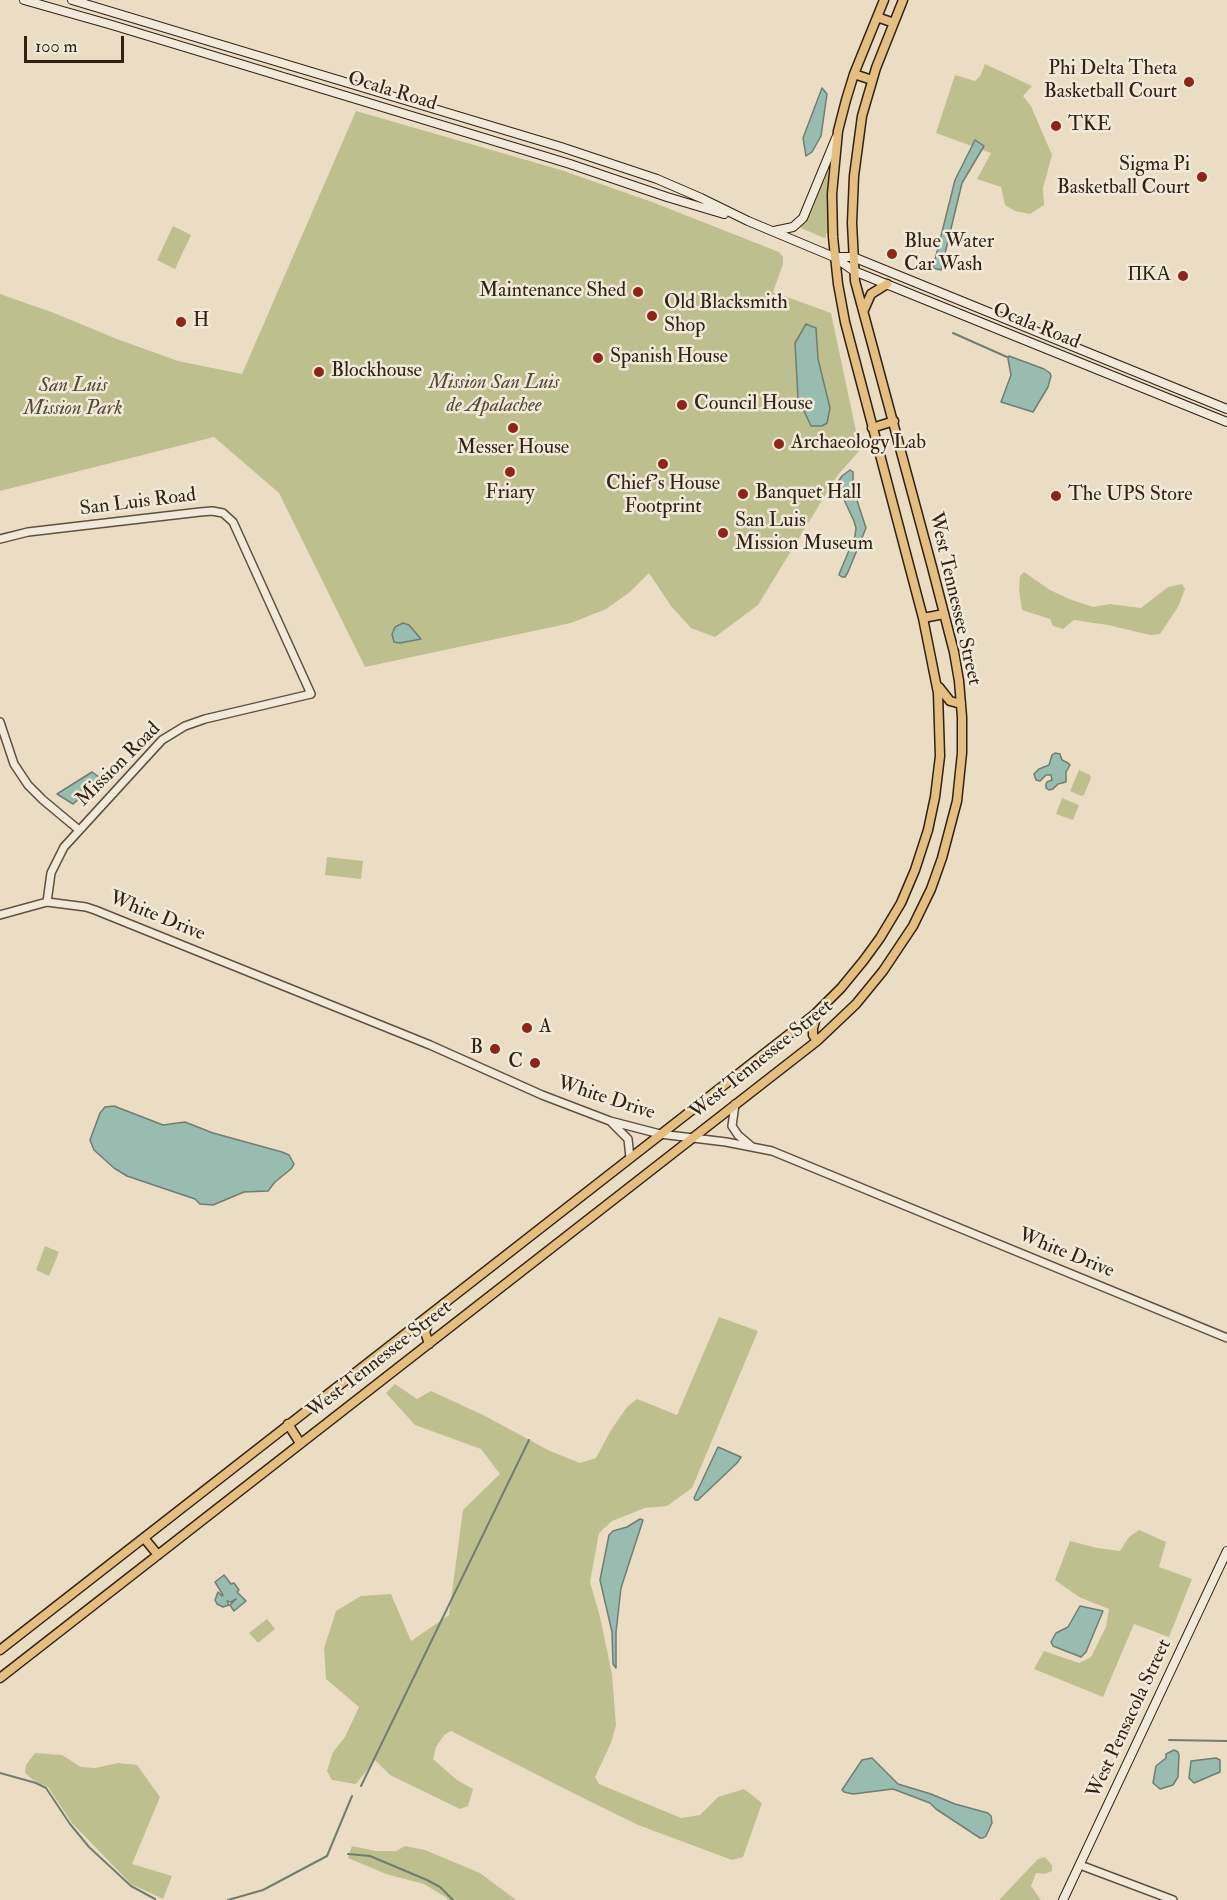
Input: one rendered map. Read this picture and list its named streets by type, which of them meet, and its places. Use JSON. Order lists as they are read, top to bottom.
{
  "streets": {
    "main road": ["Ocala Road", "West Tennessee Street", "West Pensacola Street"],
    "street": ["San Luis Road", "Mission Road", "White Drive"]
  },
  "crossings": [
    ["Ocala Road", "West Tennessee Street"],
    ["San Luis Road", "Mission Road"],
    ["West Tennessee Street", "White Drive"],
    ["Mission Road", "White Drive"]
  ],
  "parks": ["Mission San Luis de Apalachee", "San Luis Mission Park"],
  "places": [
    "Phi Delta Theta Basketball Court",
    "TKE",
    "Sigma Pi Basketball Court",
    "Blue Water Car Wash",
    "ΠΚΑ",
    "Maintenance Shed",
    "Old Blacksmith Shop",
    "H",
    "Spanish House",
    "Blockhouse",
    "Council House",
    "Messer House",
    "Archaeology Lab",
    "Chief's House Footprint",
    "Friary",
    "Banquet Hall",
    "The UPS Store",
    "San Luis Mission Museum",
    "A",
    "B",
    "C"
  ],
  "scale_bar": "100 m"
}
